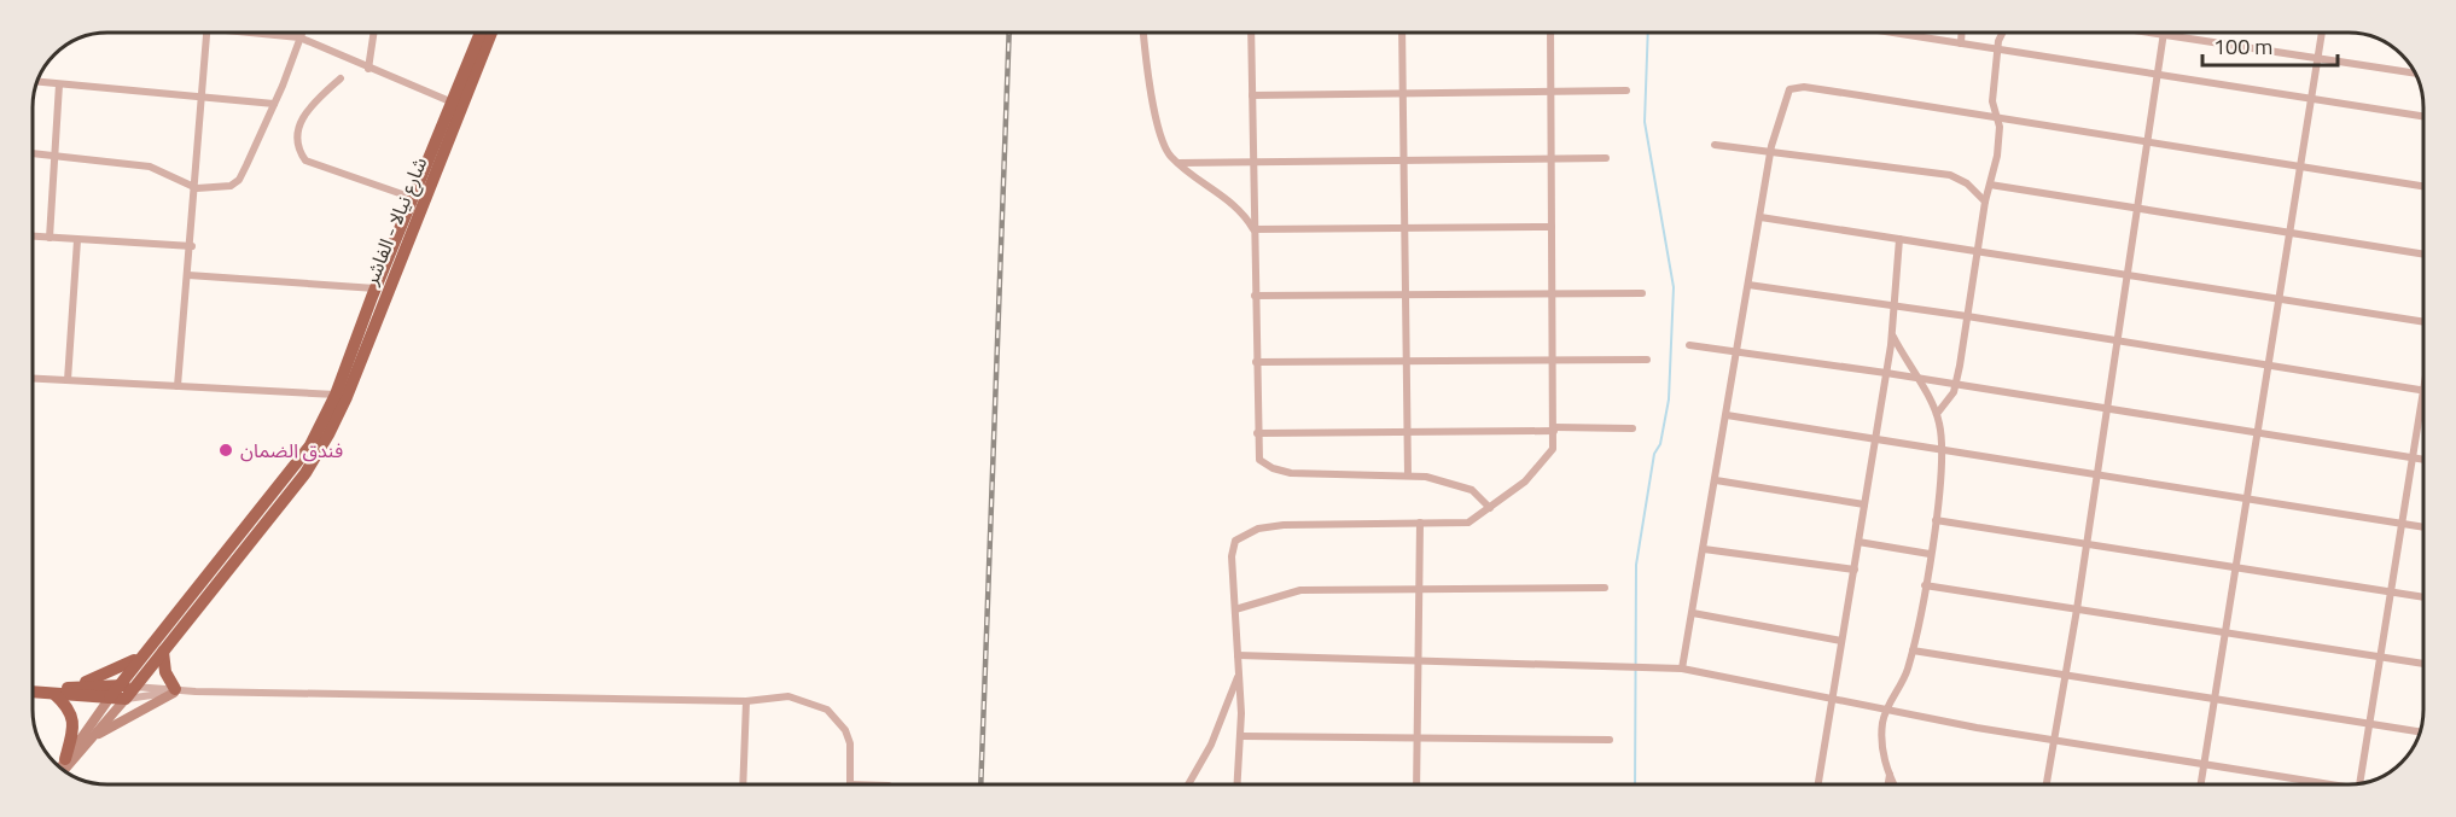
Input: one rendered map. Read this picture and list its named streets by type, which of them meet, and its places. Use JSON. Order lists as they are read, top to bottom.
{
  "streets": {
    "highway": ["شارع نيالا - الفاشر"]
  },
  "places": ["فندق الضمان"],
  "scale_bar": "100 m"
}
